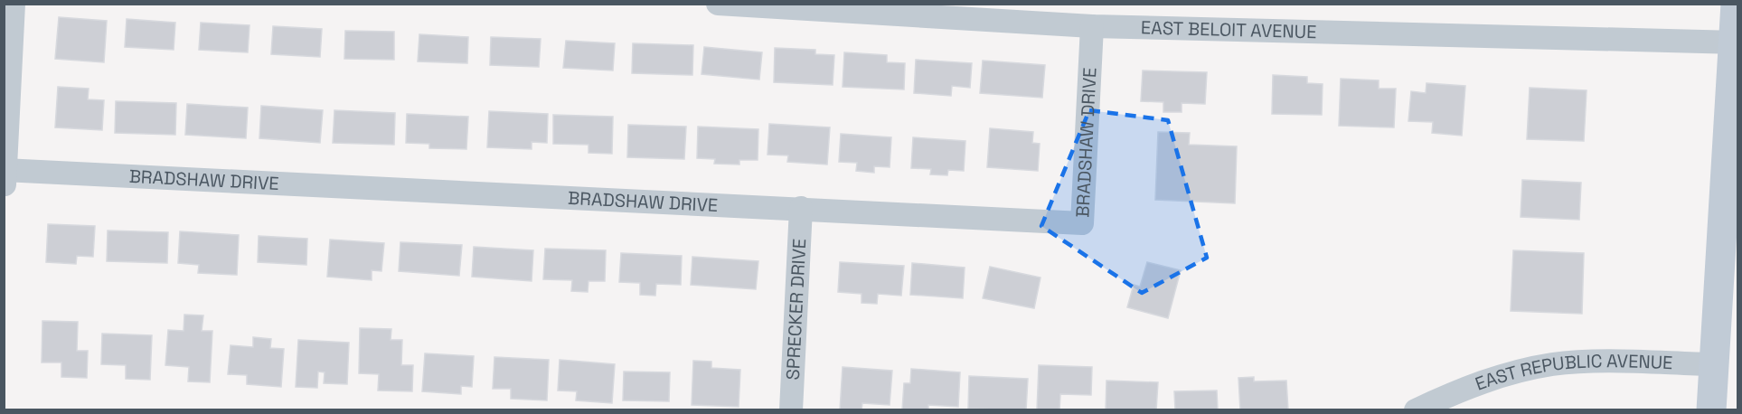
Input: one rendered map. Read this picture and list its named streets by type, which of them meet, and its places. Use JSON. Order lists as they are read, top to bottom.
{
  "streets": {
    "street": [
      "EAST BELOIT AVENUE",
      "BRADSHAW DRIVE",
      "SPRECKER DRIVE",
      "EAST REPUBLIC AVENUE"
    ]
  },
  "crossings": [
    ["EAST BELOIT AVENUE", "BRADSHAW DRIVE"],
    ["BRADSHAW DRIVE", "SPRECKER DRIVE"]
  ]
}
